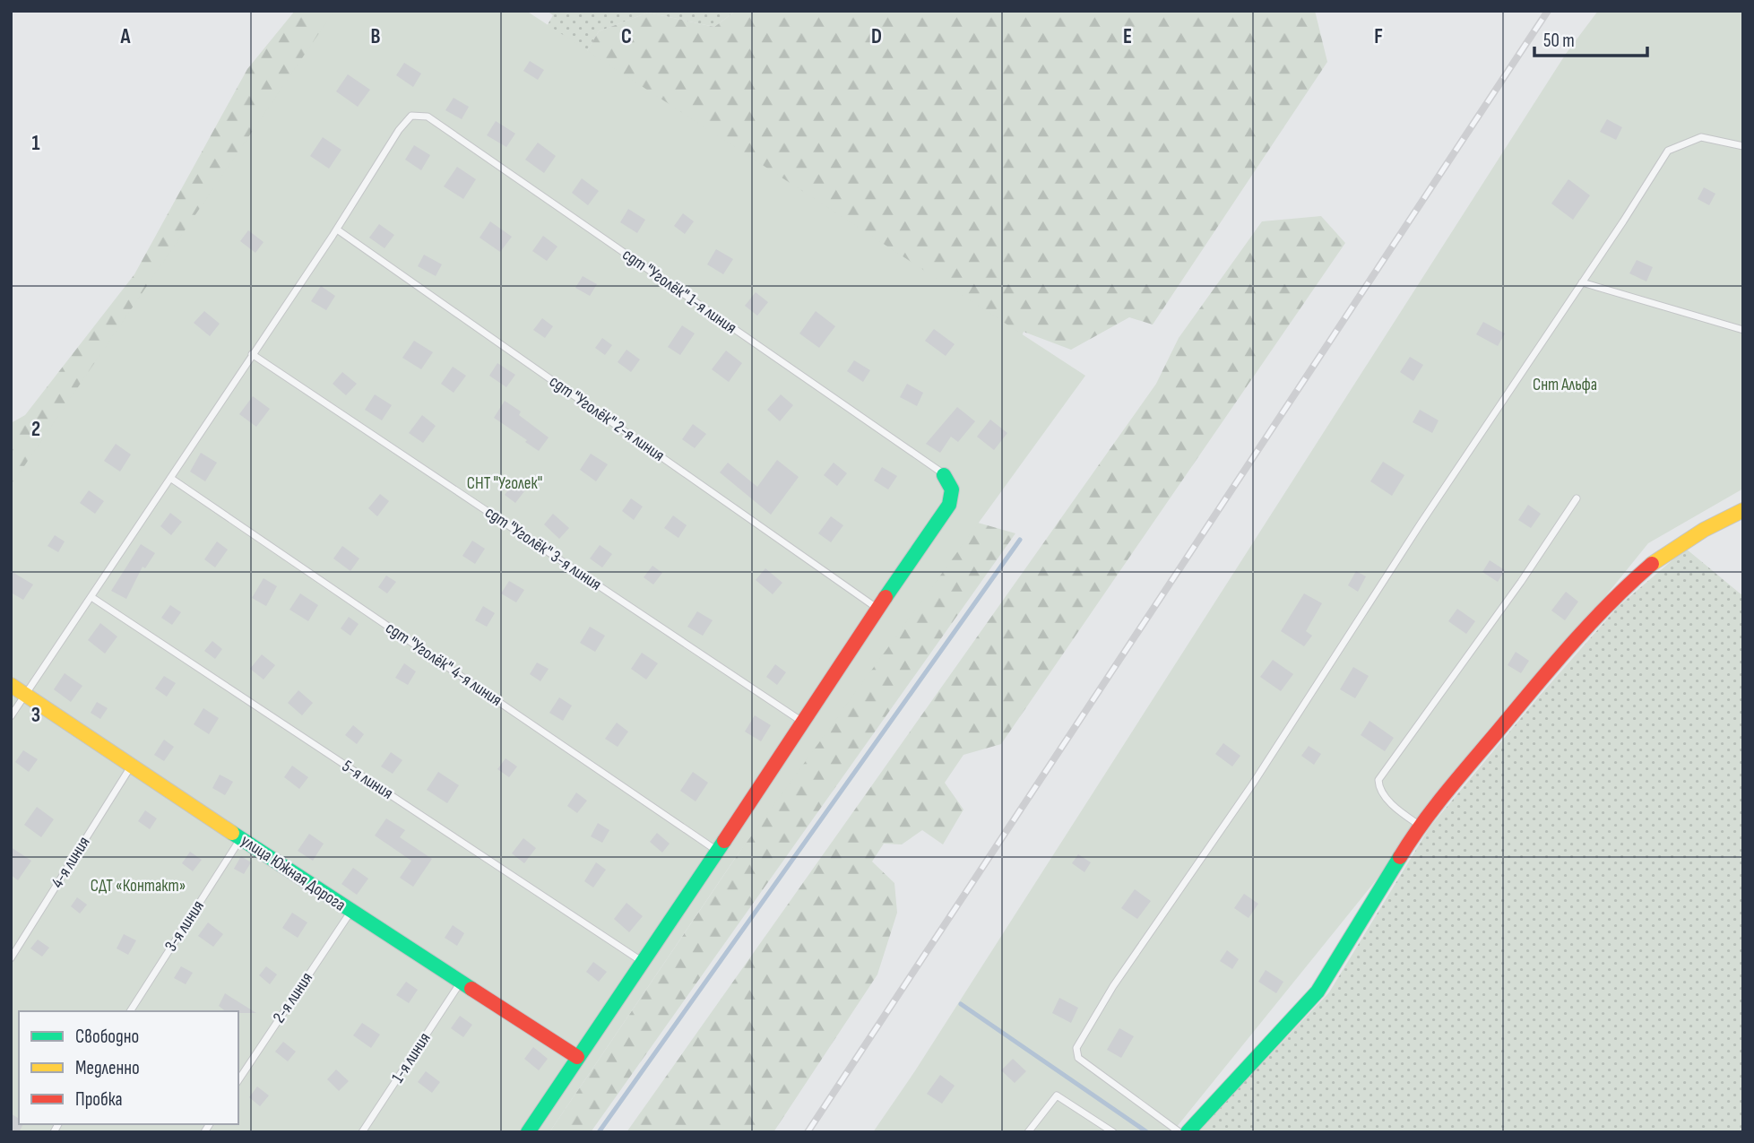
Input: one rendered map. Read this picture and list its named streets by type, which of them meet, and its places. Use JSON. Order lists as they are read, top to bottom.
{
  "streets": {
    "street": ["улица Южная Дорога"],
    "lane": [
      "сдт \"Уголёк\" 1-я линия",
      "сдт \"Уголёк\" 2-я линия",
      "сдт \"Уголёк\" 3-я линия",
      "сдт \"Уголёк\" 4-я линия",
      "5-я линия",
      "4-я линия",
      "3-я линия",
      "2-я линия",
      "1-я линия"
    ]
  },
  "crossings": [
    ["сдт \"Уголёк\" 1-я линия", "сдт \"Уголёк\" 2-я линия"],
    ["4-я линия", "улица Южная Дорога"],
    ["улица Южная Дорога", "3-я линия"],
    ["улица Южная Дорога", "2-я линия"],
    ["улица Южная Дорога", "1-я линия"]
  ],
  "parks": ["Снт Альфа", "СНТ \"Уголек\"", "СДТ «Контакт»"],
  "legend": ["Свободно", "Медленно", "Пробка"],
  "scale_bar": "50 m",
  "grid": {
    "columns": [
      "A",
      "B",
      "C",
      "D",
      "E",
      "F"
    ],
    "rows": ["1", "2", "3"]
  }
}
